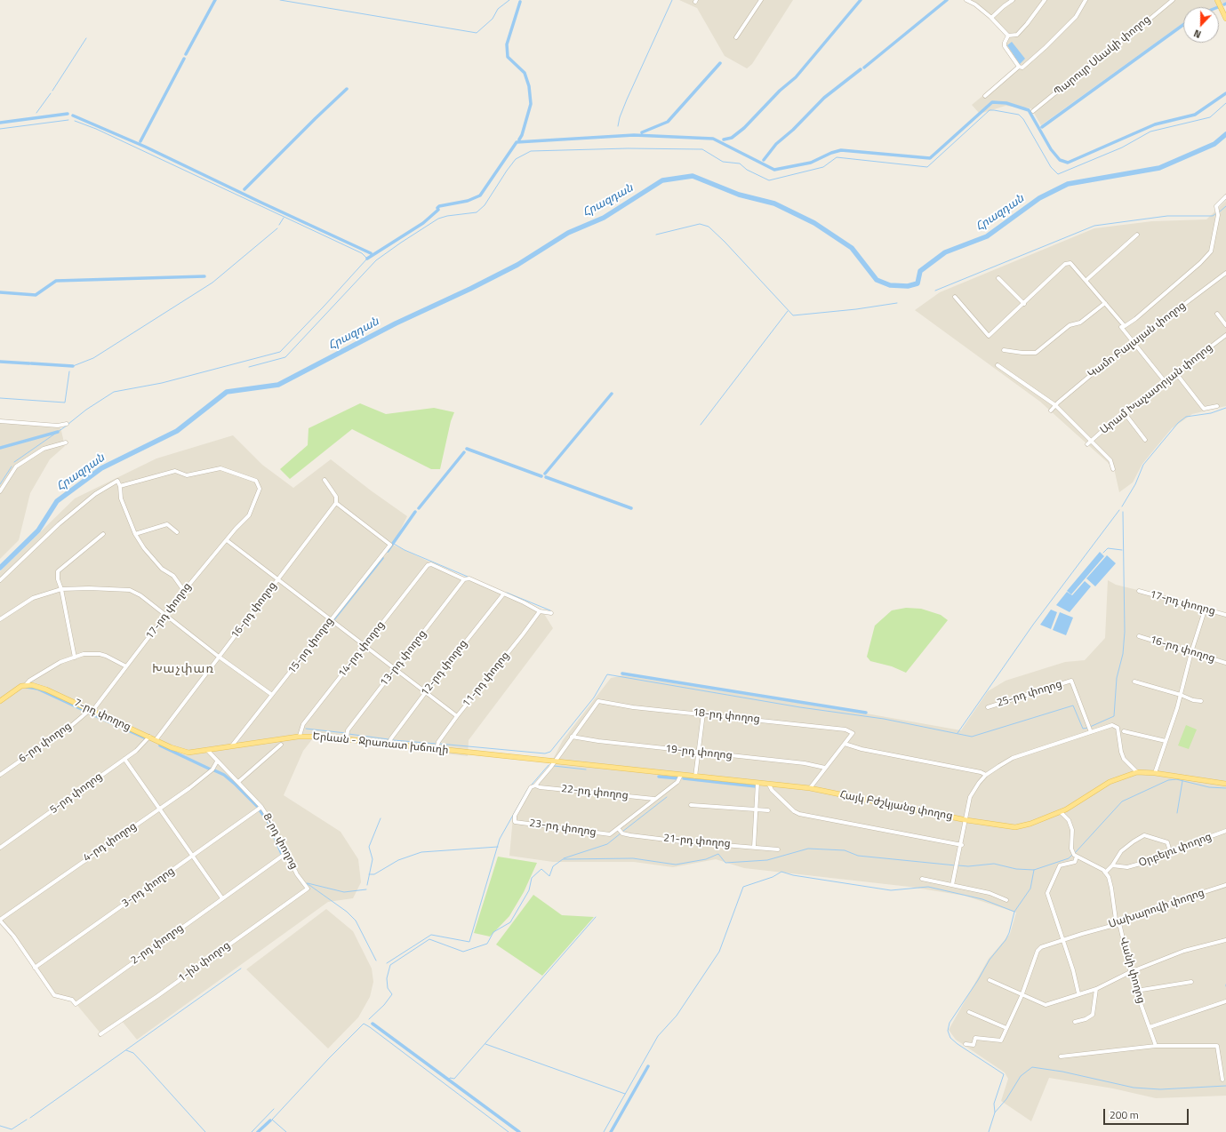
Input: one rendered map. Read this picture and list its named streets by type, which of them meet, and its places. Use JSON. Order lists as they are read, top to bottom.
{
  "streets": {
    "main road": ["7-րդ փողոց", "Երևան - Ջրառատ խճուղի", "Հայկ Բժշկյանց փողոց"],
    "street": [
      "Պարույր Սևակի փողոց",
      "Կամո Բալայան փողոց",
      "Արամ Խաչատրյան փողոց",
      "17-րդ փողոց",
      "16-րդ փողոց",
      "15-րդ փողոց",
      "14-րդ փողոց",
      "13-րդ փողոց",
      "12-րդ փողոց",
      "11-րդ փողոց",
      "25-րդ փողոց",
      "18-րդ փողոց",
      "6-րդ փողոց",
      "19-րդ փողոց",
      "22-րդ փողոց",
      "5-րդ փողոց",
      "23-րդ փողոց",
      "8-րդ փողոց",
      "21-րդ փողոց",
      "4-րդ փողոց",
      "Օրբելու փողոց",
      "3-րդ փողոց",
      "Սախարովի փողոց",
      "2-րդ փողոց",
      "1-ին փողոց",
      "Վանի փողոց"
    ]
  },
  "crossings": [
    ["17-րդ փողոց", "7-րդ փողոց"],
    ["17-րդ փողոց", "6-րդ փողոց"],
    ["16-րդ փողոց", "15-րդ փողոց"],
    ["16-րդ փողոց", "7-րդ փողոց"],
    ["15-րդ փողոց", "Երևան - Ջրառատ խճուղի"],
    ["14-րդ փողոց", "13-րդ փողոց"],
    ["14-րդ փողոց", "Երևան - Ջրառատ խճուղի"],
    ["13-րդ փողոց", "Երևան - Ջրառատ խճուղի"],
    ["12-րդ փողոց", "Երևան - Ջրառատ խճուղի"],
    ["11-րդ փողոց", "Երևան - Ջրառատ խճուղի"],
    ["7-րդ փողոց", "6-րդ փողոց"],
    ["7-րդ փողոց", "Երևան - Ջրառատ խճուղի"],
    ["7-րդ փողոց", "5-րդ փողոց"],
    ["7-րդ փողոց", "8-րդ փողոց"],
    ["18-րդ փողոց", "19-րդ փողոց"],
    ["Երևան - Ջրառատ խճուղի", "Հայկ Բժշկյանց փողոց"],
    ["Երևան - Ջրառատ խճուղի", "8-րդ փողոց"],
    ["22-րդ փողոց", "23-րդ փողոց"],
    ["23-րդ փողոց", "21-րդ փողոց"],
    ["8-րդ փողոց", "4-րդ փողոց"],
    ["8-րդ փողոց", "3-րդ փողոց"],
    ["8-րդ փողոց", "2-րդ փողոց"],
    ["8-րդ փողոց", "1-ին փողոց"],
    ["3-րդ փողոց", "2-րդ փողոց"],
    ["Սախարովի փողոց", "Վանի փողոց"]
  ],
  "districts": ["Խաչփառ"],
  "water": ["Հրազդան"],
  "scale_bar": "200 m",
  "north": "bottom"
}
